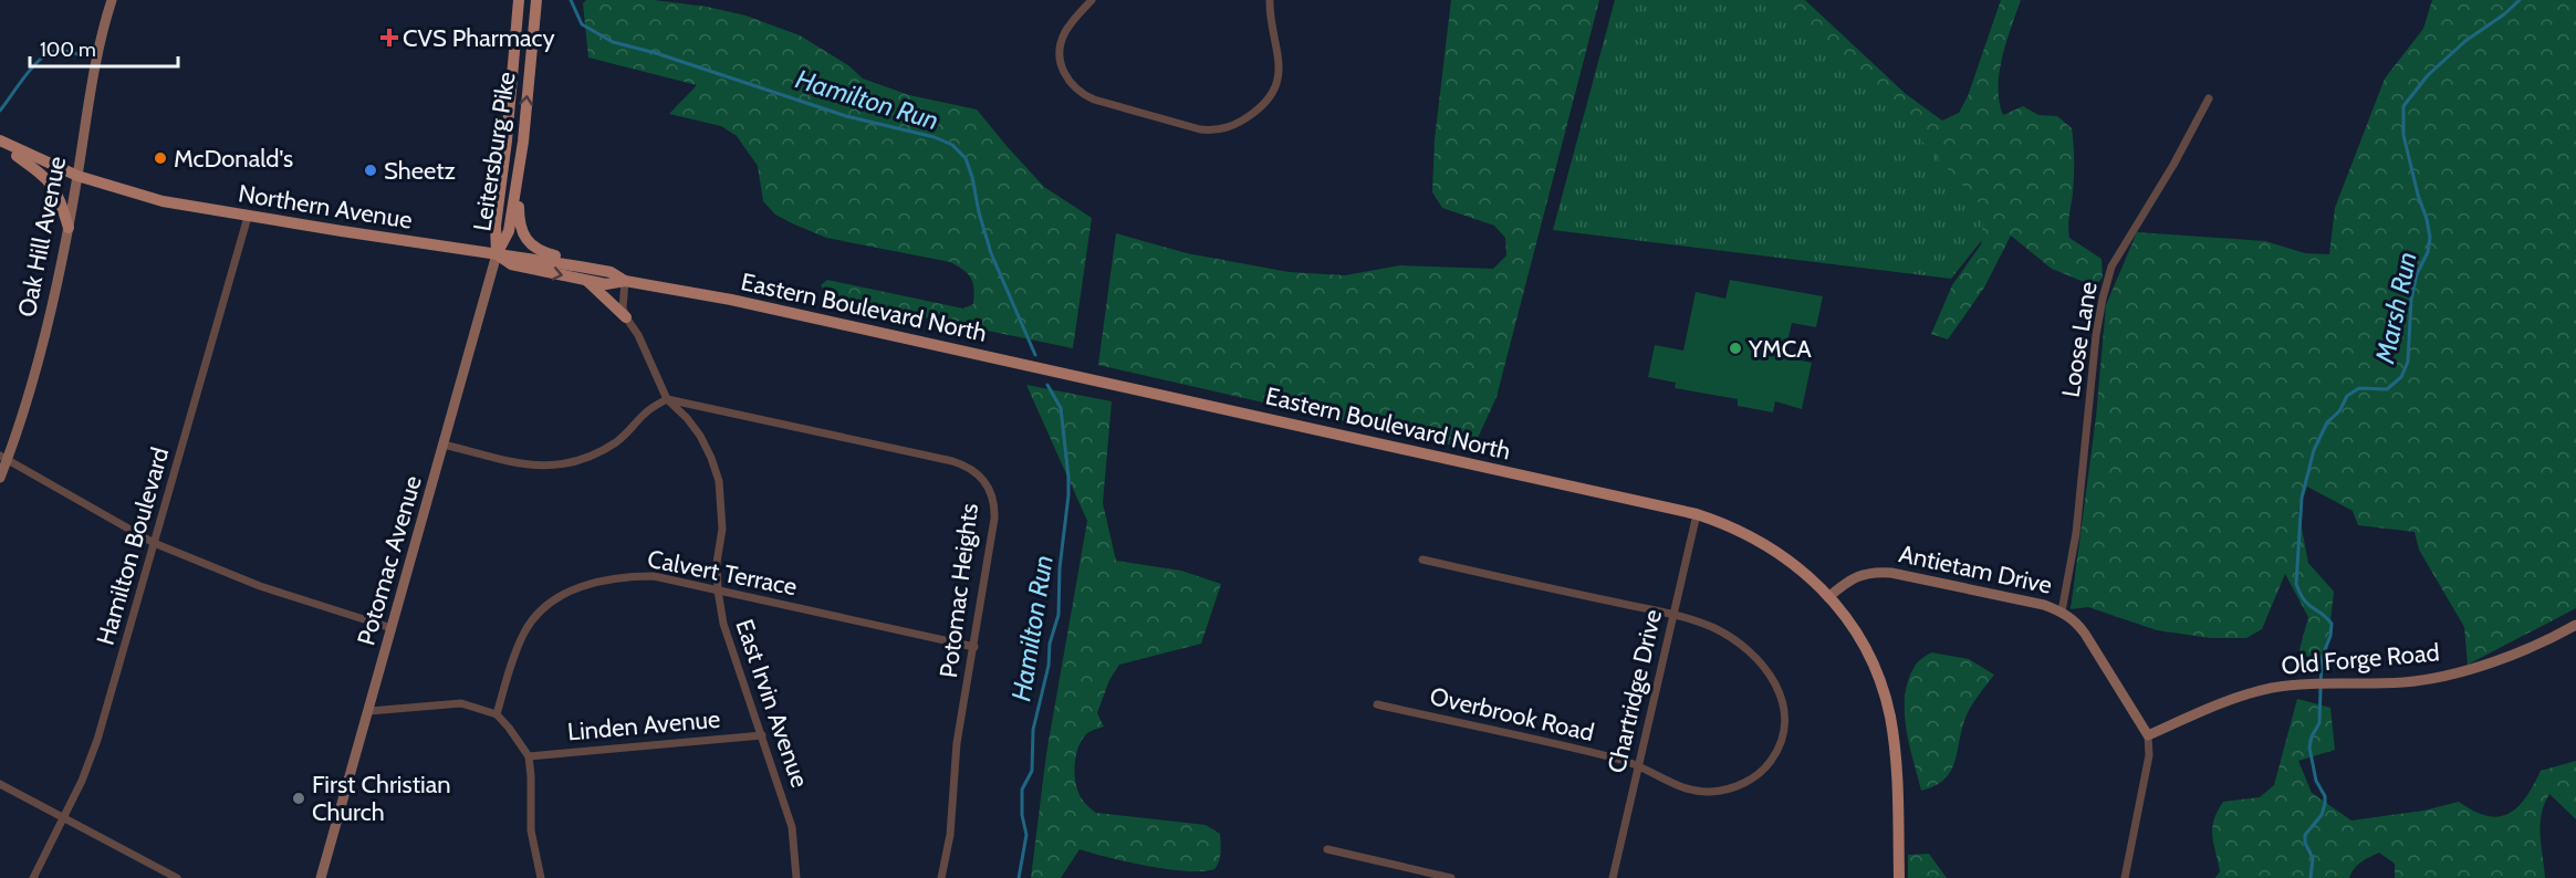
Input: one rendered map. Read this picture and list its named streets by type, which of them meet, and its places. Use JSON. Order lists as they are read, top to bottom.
{
  "streets": {
    "main road": ["Leitersburg Pike", "Northern Avenue", "Eastern Boulevard North"],
    "street": [
      "Oak Hill Avenue",
      "Loose Lane",
      "Hamilton Boulevard",
      "Potomac Avenue",
      "Antietam Drive",
      "Calvert Terrace",
      "Potomac Heights",
      "Old Forge Road",
      "Chartridge Drive",
      "East Irvin Avenue",
      "Overbrook Road",
      "Linden Avenue"
    ]
  },
  "crossings": [
    ["Leitersburg Pike", "Northern Avenue"],
    ["Leitersburg Pike", "Eastern Boulevard North"],
    ["Leitersburg Pike", "Potomac Avenue"],
    ["Northern Avenue", "Oak Hill Avenue"],
    ["Northern Avenue", "Eastern Boulevard North"],
    ["Northern Avenue", "Hamilton Boulevard"],
    ["Northern Avenue", "Potomac Avenue"],
    ["Eastern Boulevard North", "Potomac Avenue"],
    ["Eastern Boulevard North", "Antietam Drive"],
    ["Eastern Boulevard North", "Chartridge Drive"],
    ["Loose Lane", "Antietam Drive"],
    ["Antietam Drive", "Old Forge Road"],
    ["Calvert Terrace", "Potomac Heights"],
    ["Calvert Terrace", "East Irvin Avenue"],
    ["Potomac Heights", "East Irvin Avenue"],
    ["Chartridge Drive", "Overbrook Road"],
    ["East Irvin Avenue", "Linden Avenue"]
  ],
  "water": ["Hamilton Run", "Marsh Run"],
  "places": {
    "health": ["CVS Pharmacy"],
    "other": [
      "McDonald's",
      "Sheetz",
      "YMCA",
      "First Christian Church"
    ]
  },
  "scale_bar": "100 m"
}
